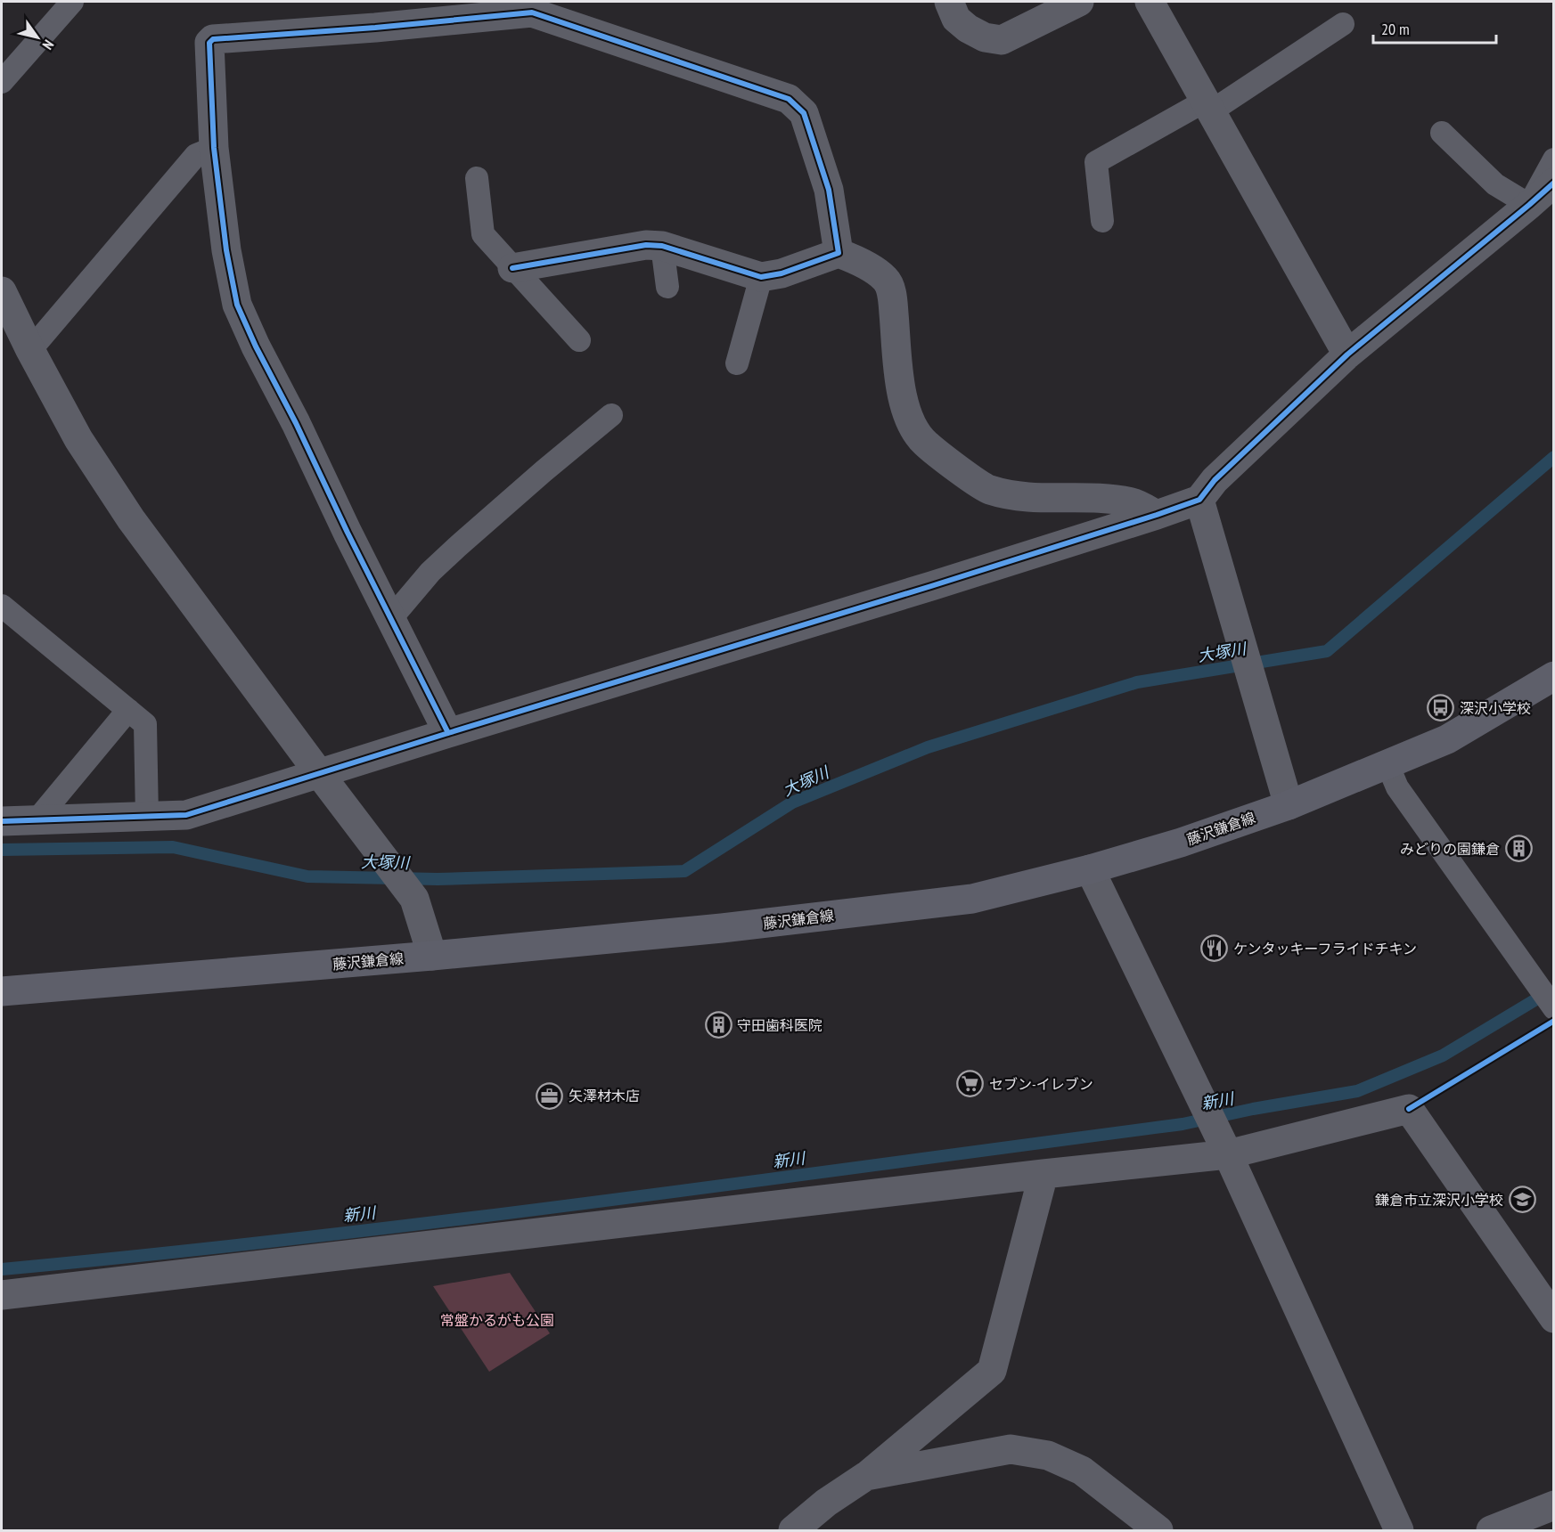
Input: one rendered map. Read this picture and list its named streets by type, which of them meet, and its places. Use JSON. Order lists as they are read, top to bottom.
{
  "streets": {
    "main road": ["藤沢鎌倉線"]
  },
  "water": ["大塚川", "新川"],
  "parks": ["常盤かるがも公園"],
  "places": {
    "bus stop": ["深沢小学校"],
    "building": ["みどりの園鎌倉", "守田歯科医院"],
    "restaurant": ["ケンタッキーフライドチキン"],
    "supermarket": ["セブン-イレブン"],
    "office": ["矢澤材木店"],
    "school or university": ["鎌倉市立深沢小学校"]
  },
  "scale_bar": "20 m",
  "north": "bottom right"
}
